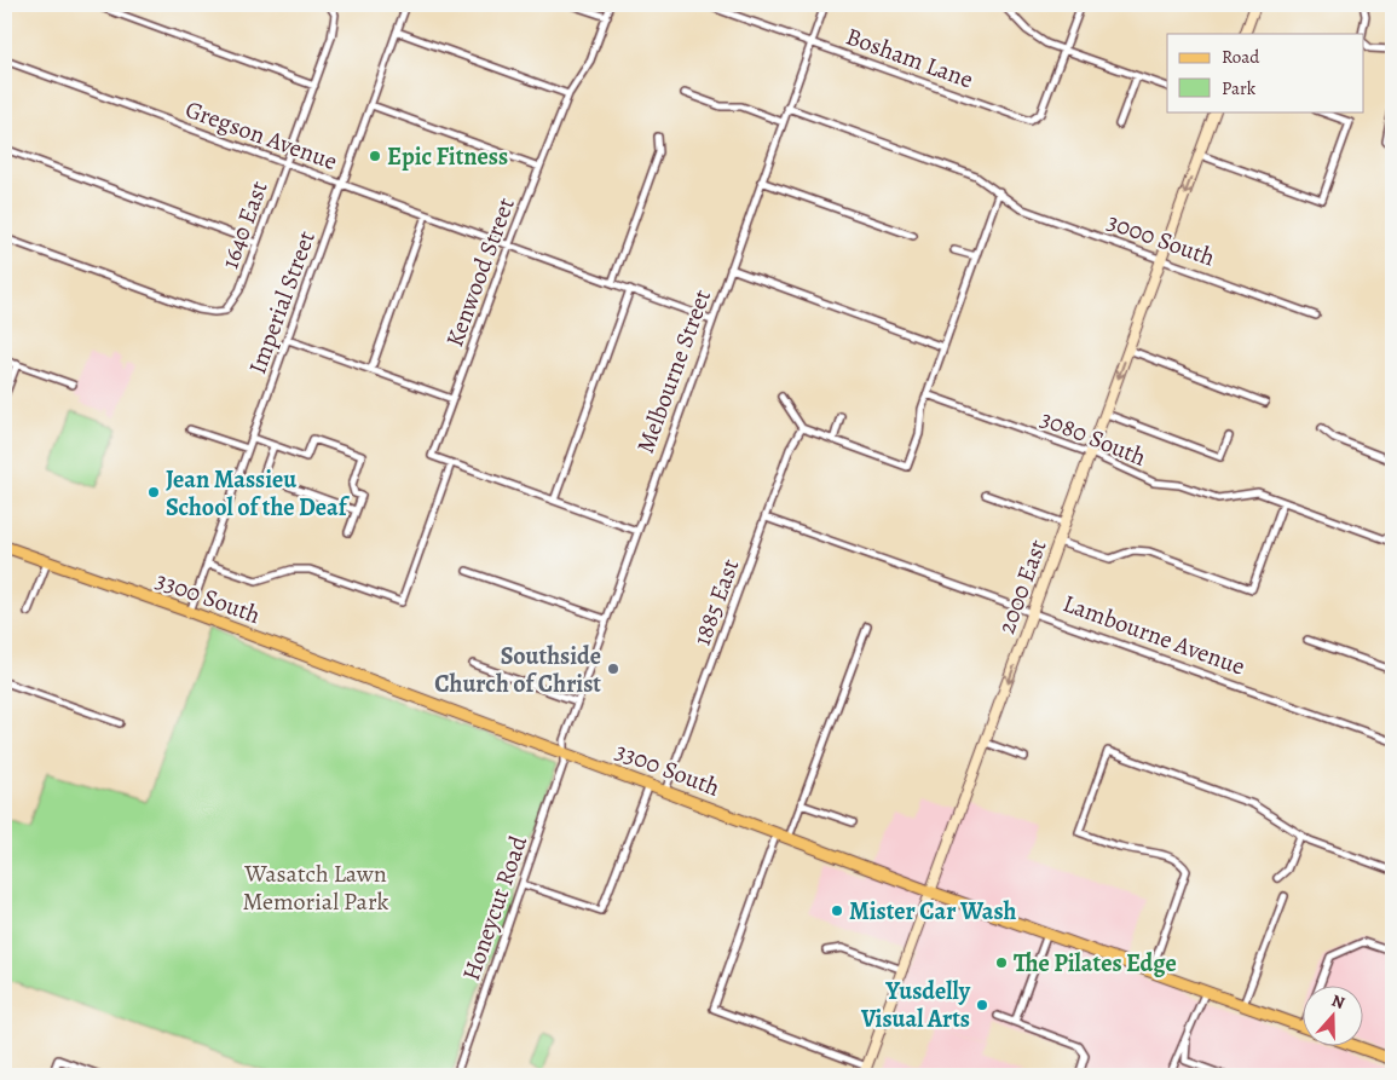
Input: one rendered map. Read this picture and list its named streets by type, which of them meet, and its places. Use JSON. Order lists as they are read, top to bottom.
{
  "streets": {
    "main road": ["3300 South"],
    "street": [
      "Bosham Lane",
      "Gregson Avenue",
      "1640 East",
      "3000 South",
      "Kenwood Street",
      "Imperial Street",
      "Melbourne Street",
      "3080 South",
      "2000 East",
      "1885 East",
      "Lambourne Avenue",
      "Honeycut Road"
    ]
  },
  "crossings": [
    ["Bosham Lane", "Melbourne Street"],
    ["Gregson Avenue", "1640 East"],
    ["Gregson Avenue", "Kenwood Street"],
    ["Gregson Avenue", "Imperial Street"],
    ["Gregson Avenue", "Melbourne Street"],
    ["3000 South", "Melbourne Street"],
    ["3000 South", "2000 East"],
    ["Imperial Street", "3300 South"],
    ["Melbourne Street", "3300 South"],
    ["Melbourne Street", "Honeycut Road"],
    ["3080 South", "2000 East"],
    ["2000 East", "3300 South"],
    ["2000 East", "Lambourne Avenue"],
    ["3300 South", "1885 East"],
    ["3300 South", "Honeycut Road"],
    ["1885 East", "Lambourne Avenue"]
  ],
  "parks": ["Wasatch Lawn Memorial Park"],
  "places": [
    "Epic Fitness",
    "Jean Massieu School of the Deaf",
    "Southside Church of Christ",
    "Mister Car Wash",
    "The Pilates Edge",
    "Yusdelly Visual Arts"
  ],
  "legend": ["Road", "Park"],
  "north": "top"
}
